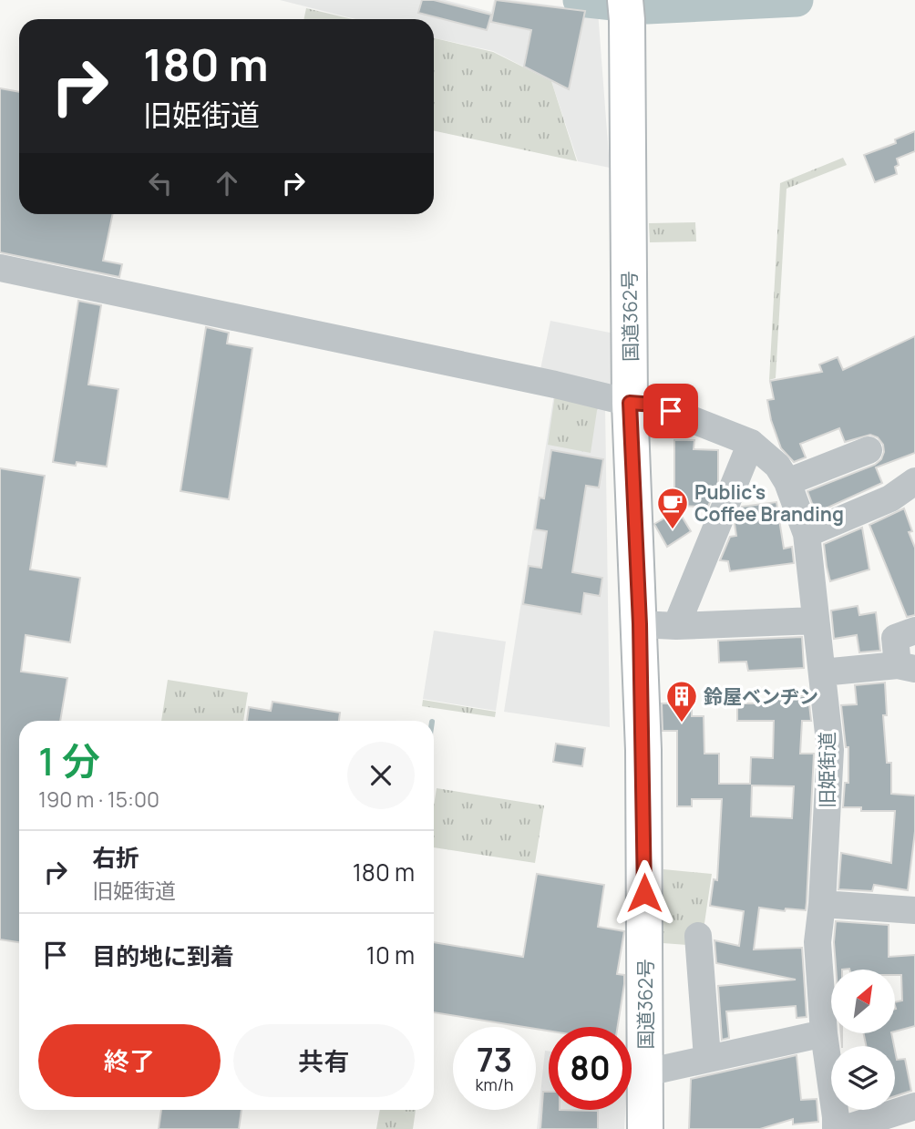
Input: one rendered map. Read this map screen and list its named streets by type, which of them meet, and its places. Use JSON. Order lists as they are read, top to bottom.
{
  "streets": {
    "highway": ["国道362号"],
    "street": ["旧姫街道"]
  },
  "crossings": [
    ["国道362号", "旧姫街道"]
  ],
  "places": {
    "cafe": ["Public's Coffee Branding"],
    "building": ["鈴屋ベンヂン"]
  },
  "north": "top right",
  "page": {
    "turn": ["180 m", "旧姫街道"],
    "heading": ["1 分", "190 m · 15:00"],
    "list": [
      {
        "name": "右折",
        "note": "旧姫街道",
        "value": "180 m"
      },
      {
        "name": "目的地に到着",
        "value": "10 m"
      }
    ],
    "buttons": ["終了", "共有"],
    "speed": "73 km/h",
    "limit": "80"
  }
}
